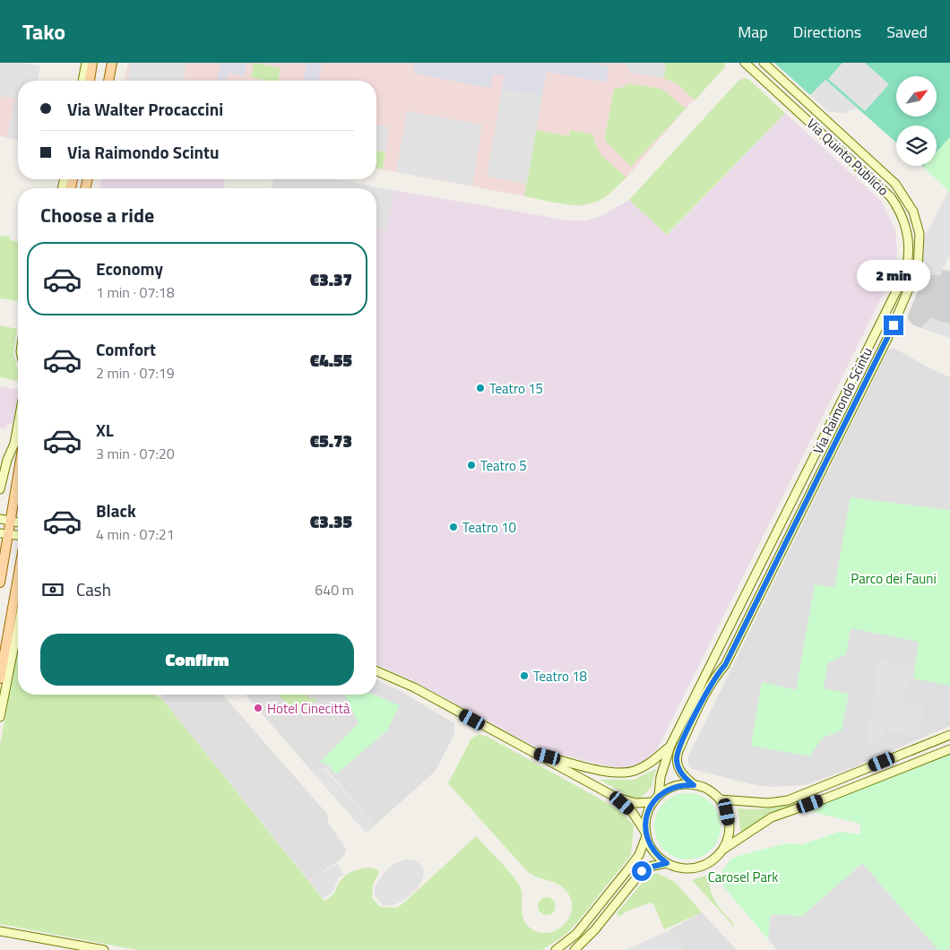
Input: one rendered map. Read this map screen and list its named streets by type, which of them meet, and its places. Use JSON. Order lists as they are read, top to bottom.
{
  "streets": {
    "street": ["Via Quinto Publicio", "Via Raimondo Scintu"]
  },
  "crossings": [
    ["Via Quinto Publicio", "Via Raimondo Scintu"]
  ],
  "parks": ["Parco dei Fauni", "Carosel Park"],
  "places": [
    "Teatro 15",
    "Teatro 5",
    "Teatro 10",
    "Teatro 18",
    "Hotel Cinecittà"
  ],
  "north": "top right",
  "page": {
    "header": "Tako",
    "nav": ["Map", "Directions", "Saved"],
    "banner": ["Via Walter Procaccini", "Via Raimondo Scintu"],
    "heading": "Choose a ride",
    "list": [
      {
        "name": "Economy",
        "note": "1 min · 07:18",
        "value": "€3.37"
      },
      {
        "name": "Comfort",
        "note": "2 min · 07:19",
        "value": "€4.55"
      },
      {
        "name": "XL",
        "note": "3 min · 07:20",
        "value": "€5.73"
      },
      {
        "name": "Black",
        "note": "4 min · 07:21",
        "value": "€3.35"
      }
    ],
    "bubble": "2 min",
    "pay": ["Cash", "640 m"],
    "buttons": "Confirm"
  }
}
